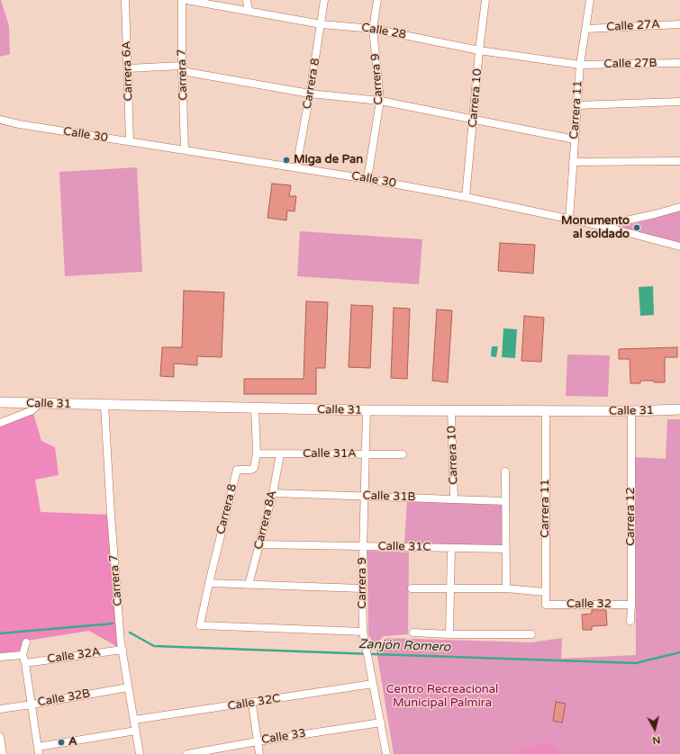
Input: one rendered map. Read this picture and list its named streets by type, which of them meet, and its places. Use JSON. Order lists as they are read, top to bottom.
{
  "streets": {
    "main road": ["Calle 31"],
    "street": [
      "Calle 27A",
      "Calle 28",
      "Calle 27B",
      "Carrera 6A",
      "Carrera 7",
      "Carrera 9",
      "Carrera 8",
      "Carrera 10",
      "Carrera 11",
      "Calle 30",
      "Calle 31A",
      "Calle 31B",
      "Carrera 12",
      "Carrera 8A",
      "Calle 31C",
      "Calle 32",
      "Calle 32A",
      "Calle 32B",
      "Calle 32C",
      "Calle 33"
    ]
  },
  "crossings": [
    ["Calle 27A", "Carrera 11"],
    ["Calle 28", "Calle 27B"],
    ["Calle 28", "Carrera 9"],
    ["Calle 28", "Carrera 8"],
    ["Calle 28", "Carrera 10"],
    ["Calle 28", "Carrera 11"],
    ["Calle 27B", "Carrera 11"],
    ["Carrera 6A", "Calle 30"],
    ["Carrera 7", "Calle 30"],
    ["Carrera 7", "Calle 31"],
    ["Carrera 7", "Calle 32A"],
    ["Carrera 7", "Calle 32B"],
    ["Carrera 7", "Calle 32C"],
    ["Carrera 9", "Carrera 8"],
    ["Carrera 9", "Calle 30"],
    ["Carrera 9", "Calle 31"],
    ["Carrera 9", "Calle 31A"],
    ["Carrera 9", "Calle 31B"],
    ["Carrera 9", "Calle 31C"],
    ["Carrera 9", "Calle 32C"],
    ["Carrera 9", "Calle 33"],
    ["Carrera 8", "Calle 30"],
    ["Carrera 8", "Calle 31"],
    ["Carrera 8", "Calle 31A"],
    ["Carrera 10", "Calle 30"],
    ["Carrera 10", "Calle 31"],
    ["Carrera 10", "Calle 31B"],
    ["Carrera 11", "Calle 30"],
    ["Carrera 11", "Calle 31"],
    ["Carrera 11", "Calle 32"],
    ["Calle 31", "Carrera 12"],
    ["Calle 31A", "Carrera 8A"],
    ["Calle 31B", "Carrera 8A"],
    ["Carrera 12", "Calle 32"],
    ["Carrera 8A", "Calle 31C"]
  ],
  "water": ["Zanjón Romero"],
  "parks": ["Centro Recreacional Municipal Palmira"],
  "places": ["Miga de Pan", "Monumento al soldado", "A"],
  "north": "bottom"
}
